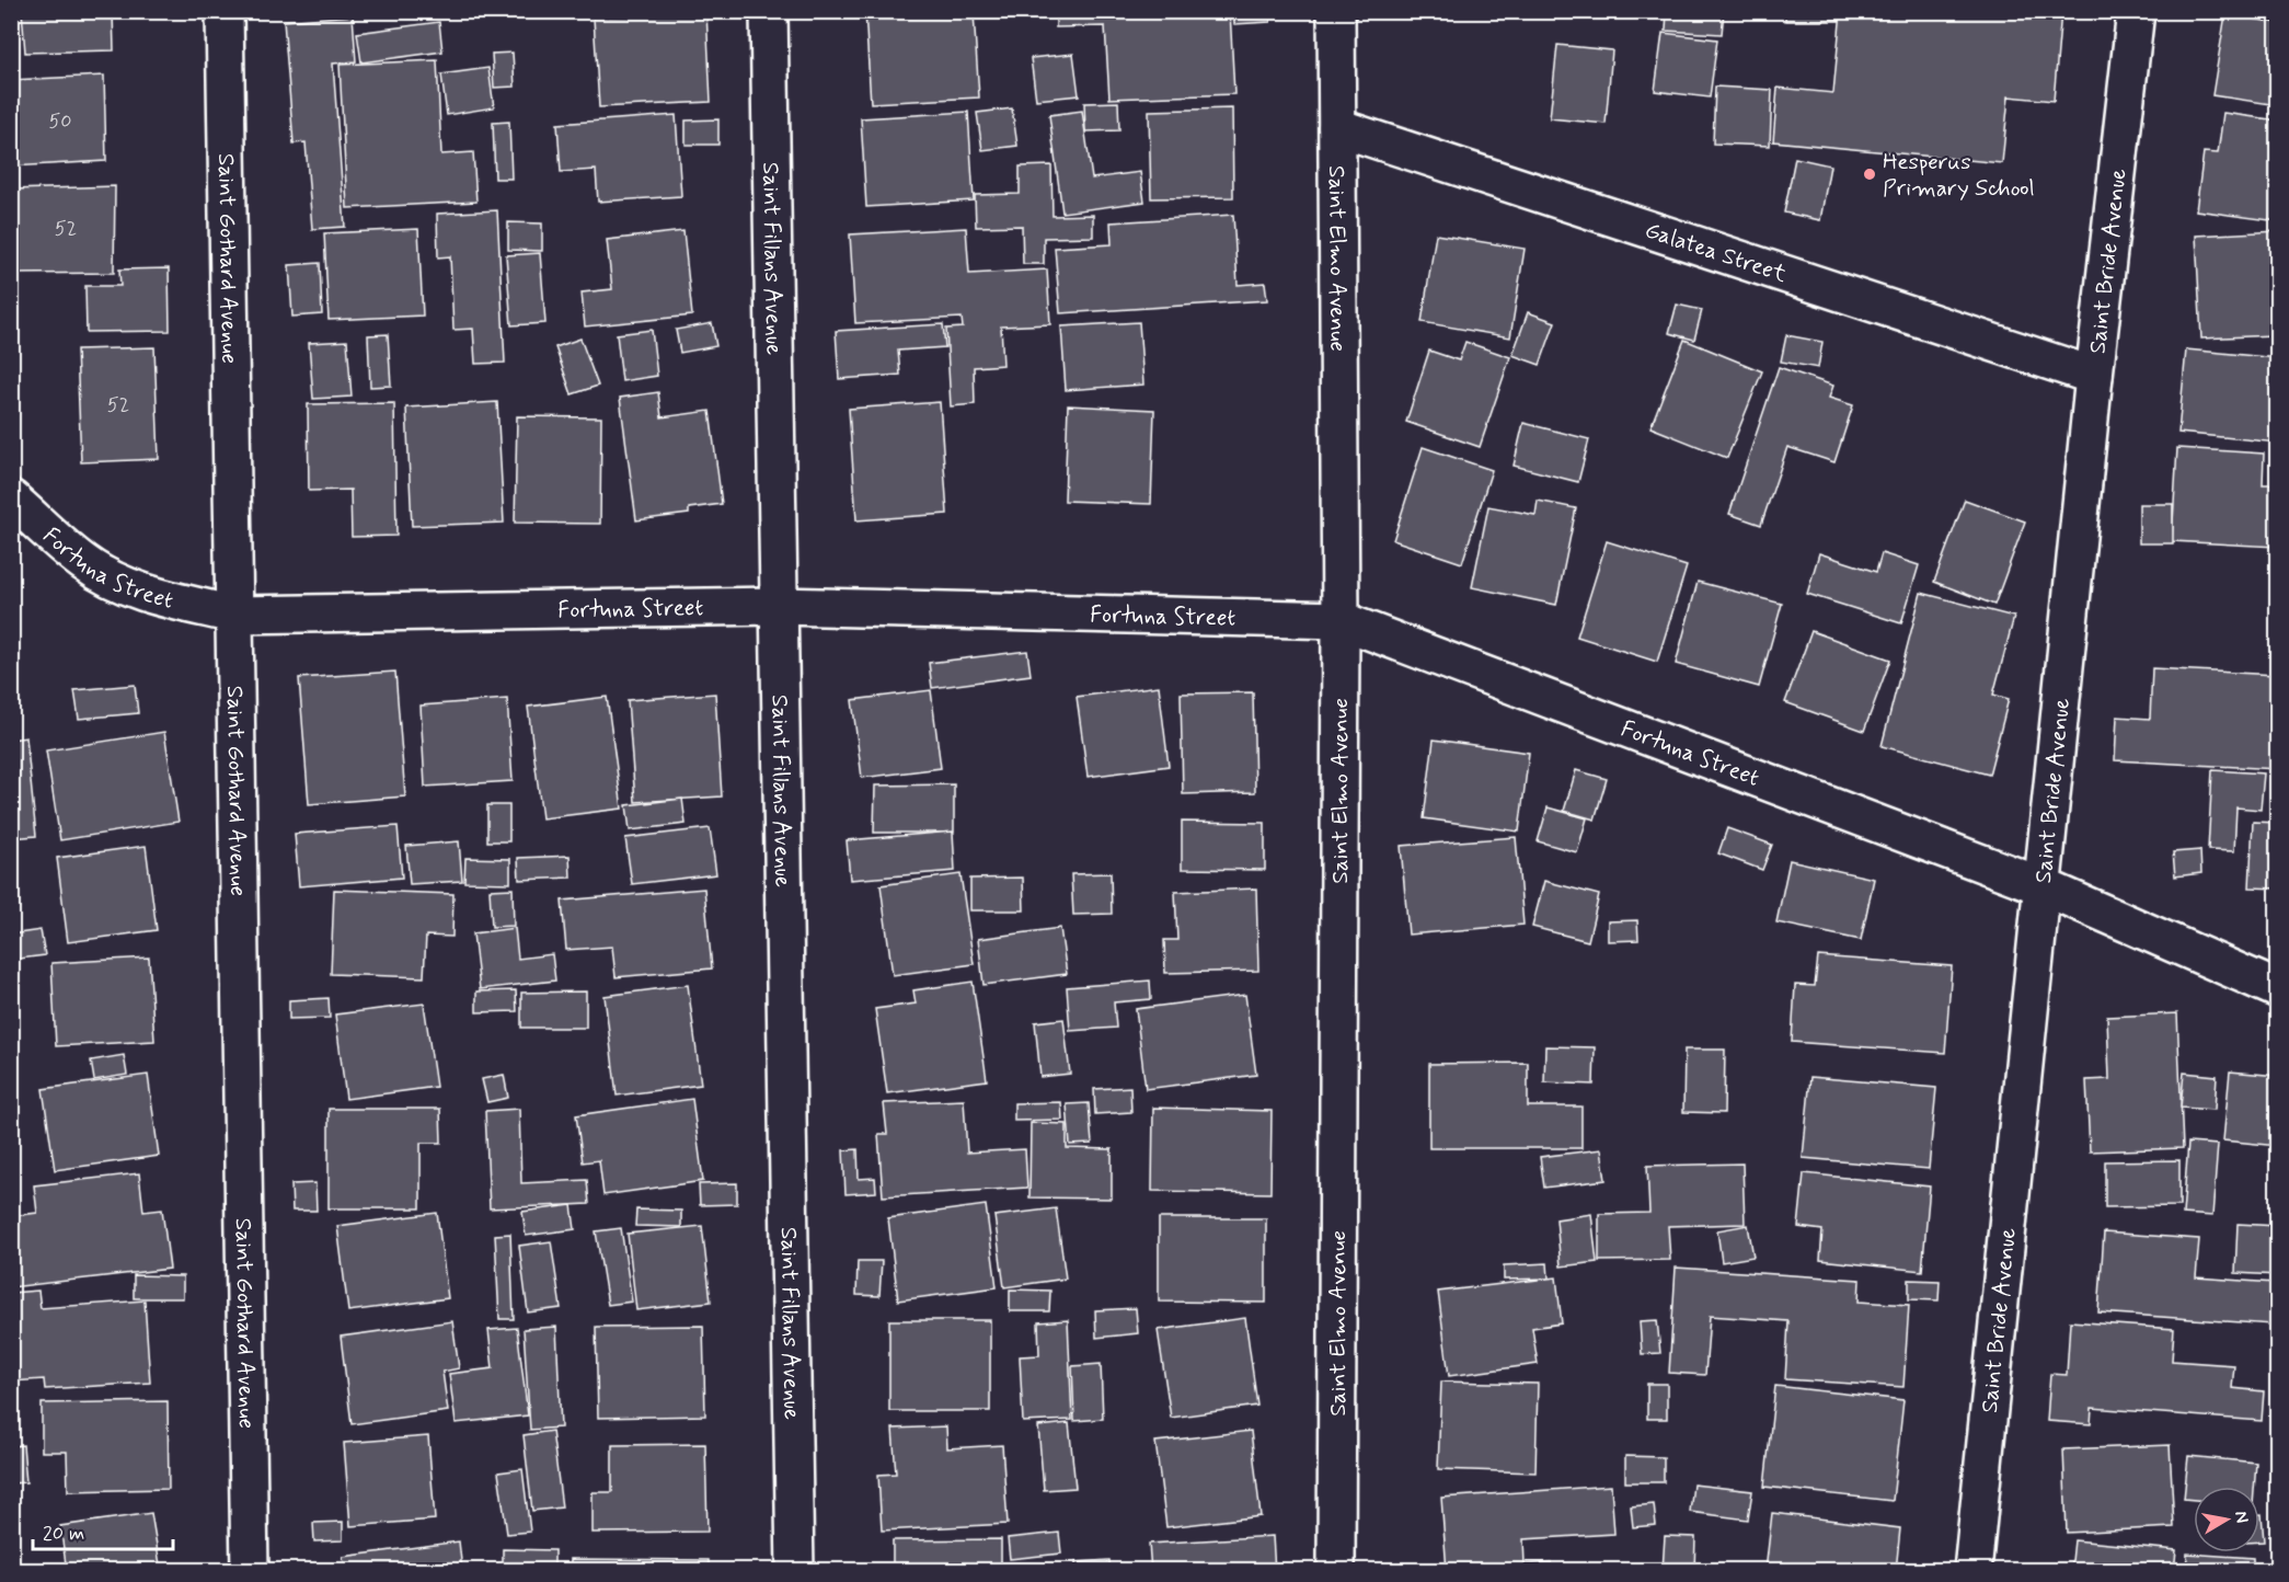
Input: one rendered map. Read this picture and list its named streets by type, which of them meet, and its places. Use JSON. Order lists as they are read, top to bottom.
{
  "streets": {
    "street": [
      "Galatea Street",
      "Saint Gothard Avenue",
      "Saint Fillans Avenue",
      "Saint Elmo Avenue",
      "Saint Bride Avenue",
      "Fortuna Street"
    ]
  },
  "crossings": [
    ["Galatea Street", "Saint Elmo Avenue"],
    ["Galatea Street", "Saint Bride Avenue"],
    ["Saint Gothard Avenue", "Fortuna Street"],
    ["Saint Fillans Avenue", "Fortuna Street"],
    ["Saint Elmo Avenue", "Fortuna Street"],
    ["Saint Bride Avenue", "Fortuna Street"]
  ],
  "places": ["Hesperus Primary School"],
  "house_numbers": ["50", "52", "52"],
  "scale_bar": "20 m",
  "north": "right"
}
